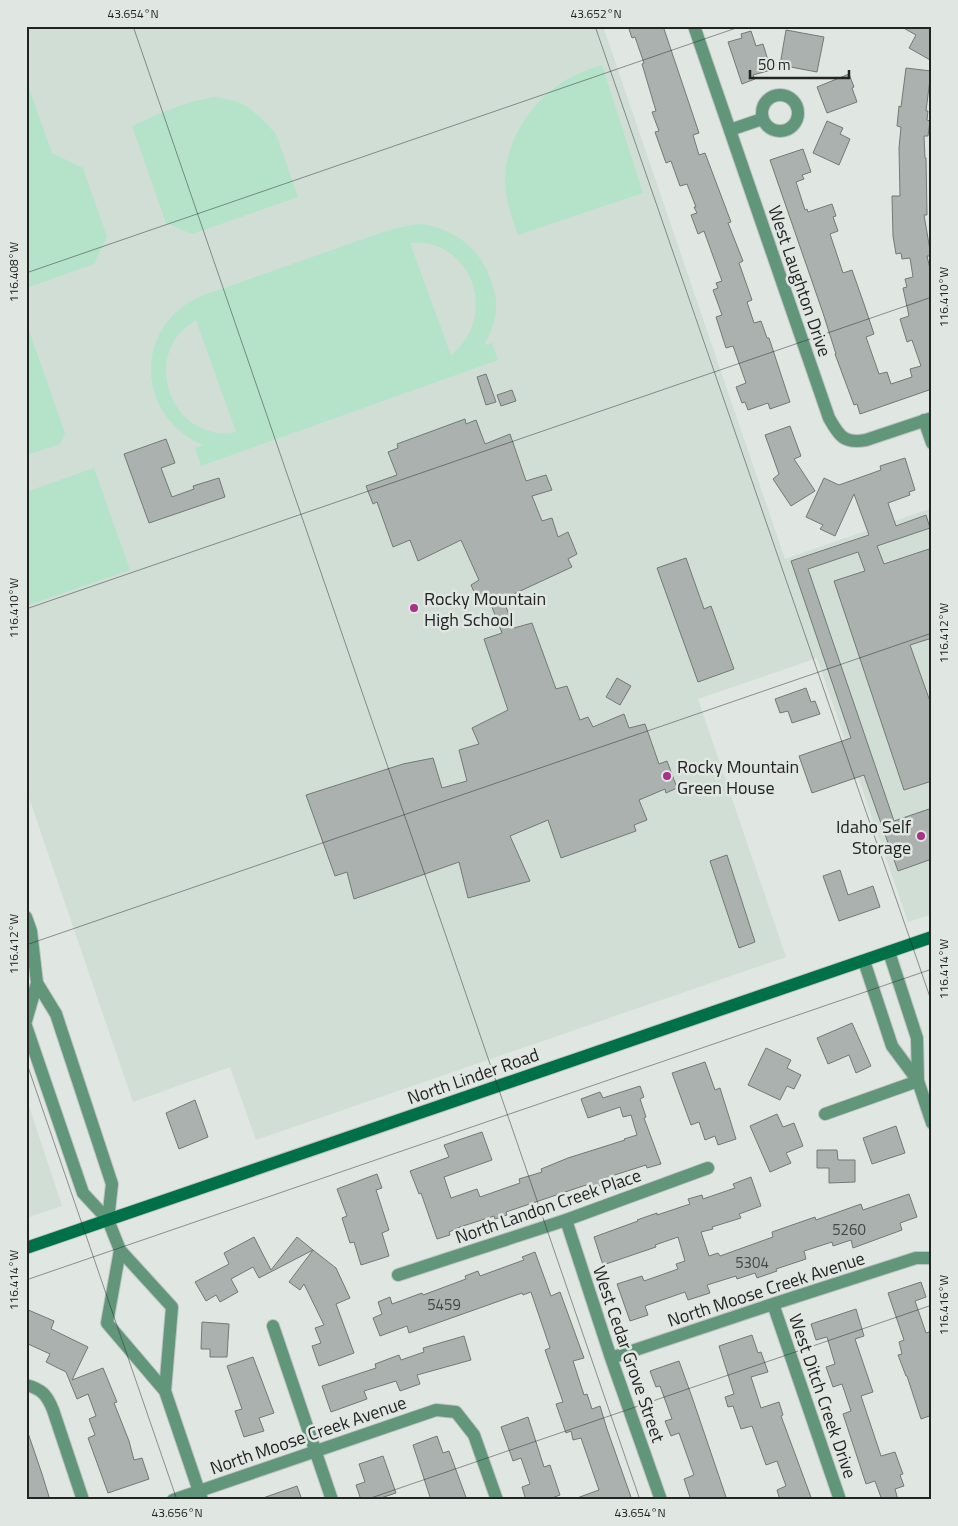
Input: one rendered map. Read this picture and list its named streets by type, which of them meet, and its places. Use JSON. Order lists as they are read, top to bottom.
{
  "streets": {
    "main road": ["North Linder Road"],
    "street": [
      "West Laughton Drive",
      "North Landon Creek Place",
      "North Moose Creek Avenue",
      "West Cedar Grove Street",
      "West Ditch Creek Drive"
    ]
  },
  "crossings": [
    ["North Landon Creek Place", "West Cedar Grove Street"],
    ["North Moose Creek Avenue", "West Cedar Grove Street"],
    ["North Moose Creek Avenue", "West Ditch Creek Drive"]
  ],
  "places": ["Rocky Mountain High School", "Rocky Mountain Green House", "Idaho Self Storage"],
  "house_numbers": ["5260", "5304", "5459"],
  "scale_bar": "50 m",
  "coordinates": [
    "43.654°N",
    "43.652°N",
    "116.408°W",
    "116.410°W",
    "116.412°W",
    "116.414°W",
    "116.416°W",
    "43.656°N"
  ]
}
